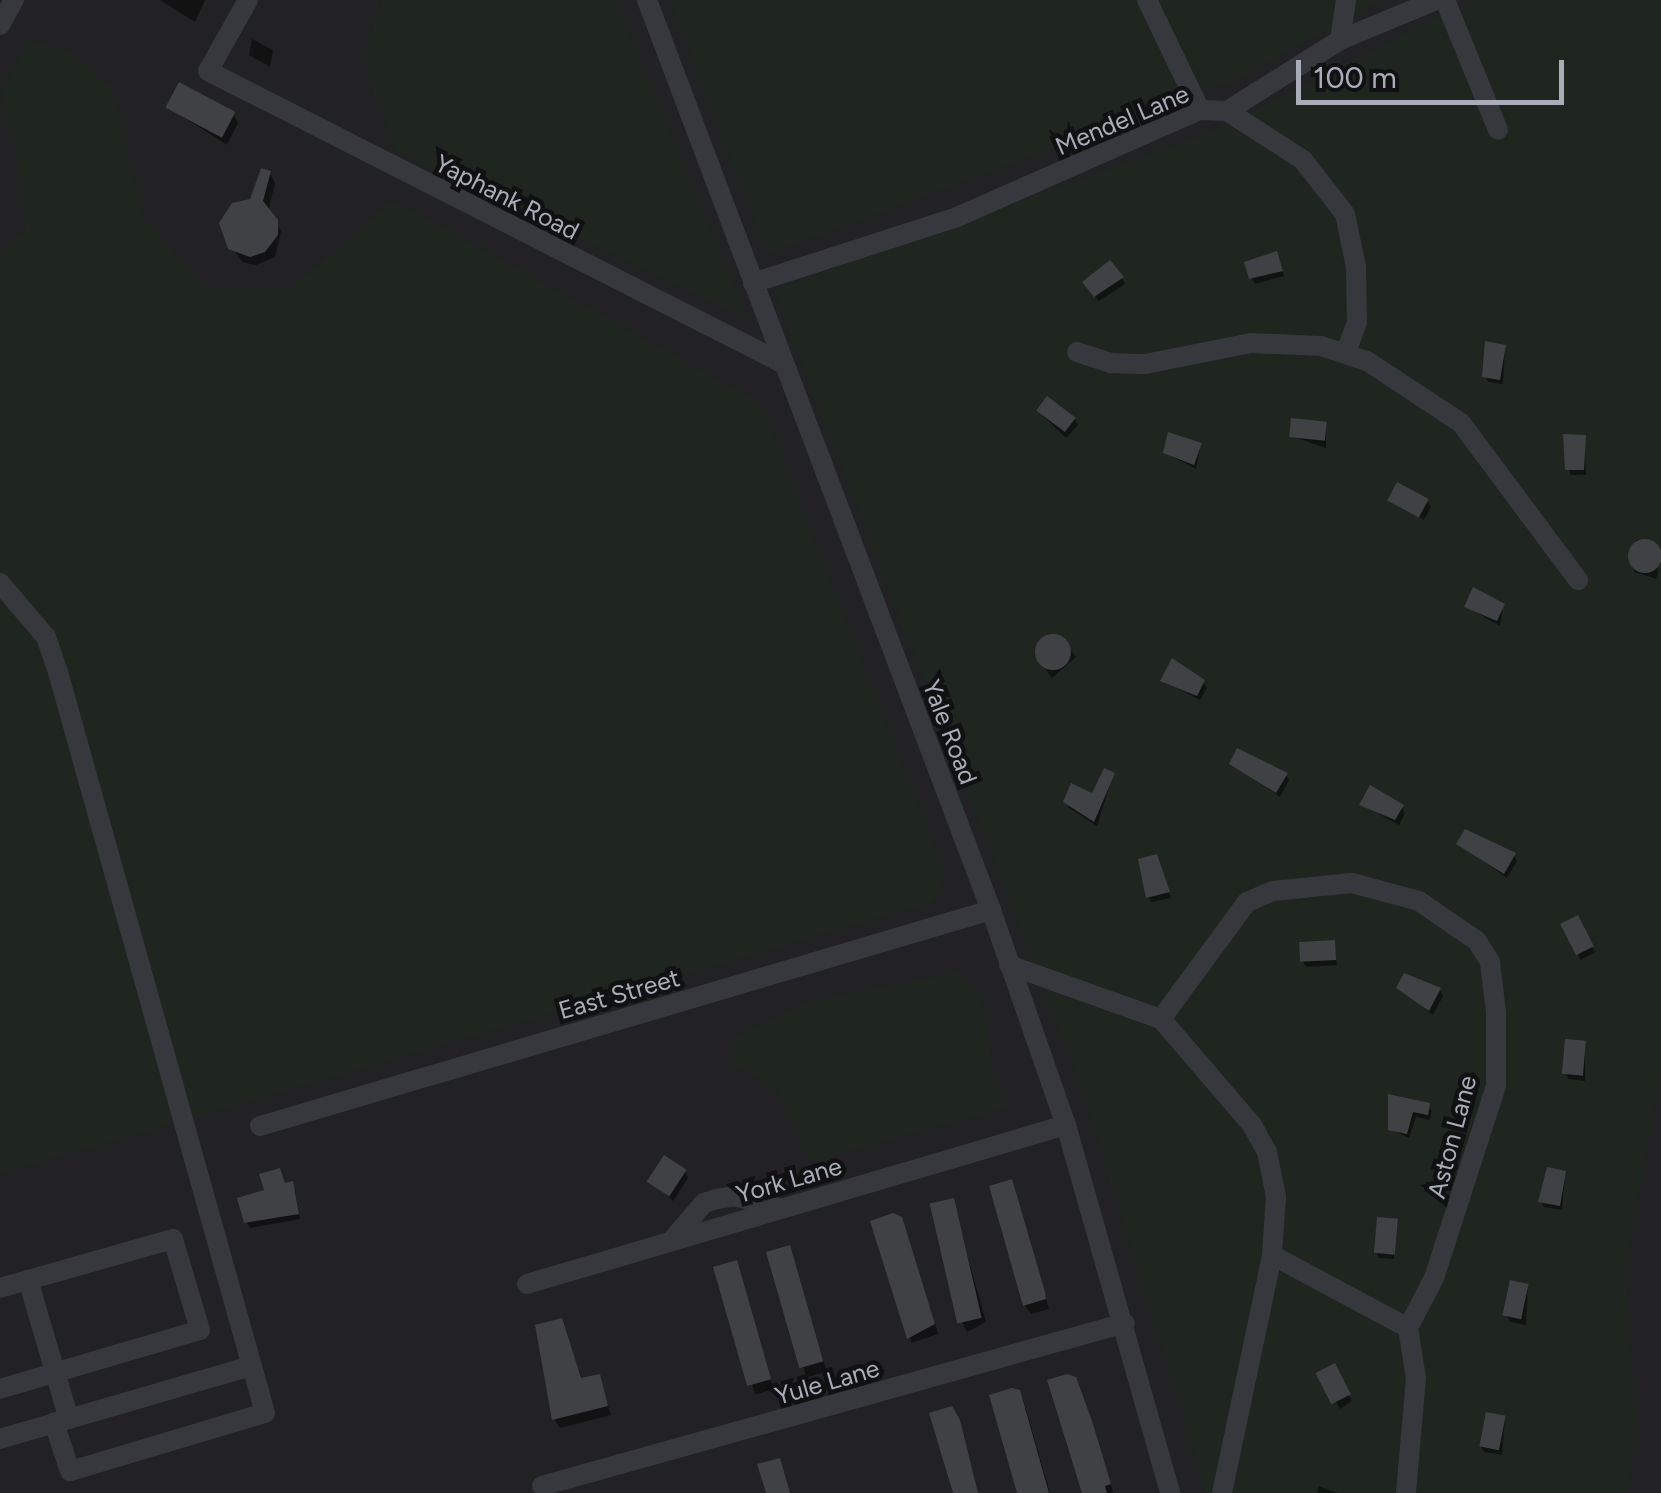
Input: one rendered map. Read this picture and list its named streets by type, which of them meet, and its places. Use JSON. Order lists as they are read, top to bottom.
{
  "streets": {
    "street": [
      "Mendel Lane",
      "Yaphank Road",
      "Yale Road",
      "East Street",
      "Aston Lane",
      "York Lane",
      "Yule Lane"
    ]
  },
  "crossings": [
    ["Mendel Lane", "Yale Road"],
    ["Yaphank Road", "Yale Road"],
    ["Yale Road", "East Street"],
    ["Yale Road", "York Lane"],
    ["Yale Road", "Yule Lane"]
  ],
  "scale_bar": "100 m"
}
